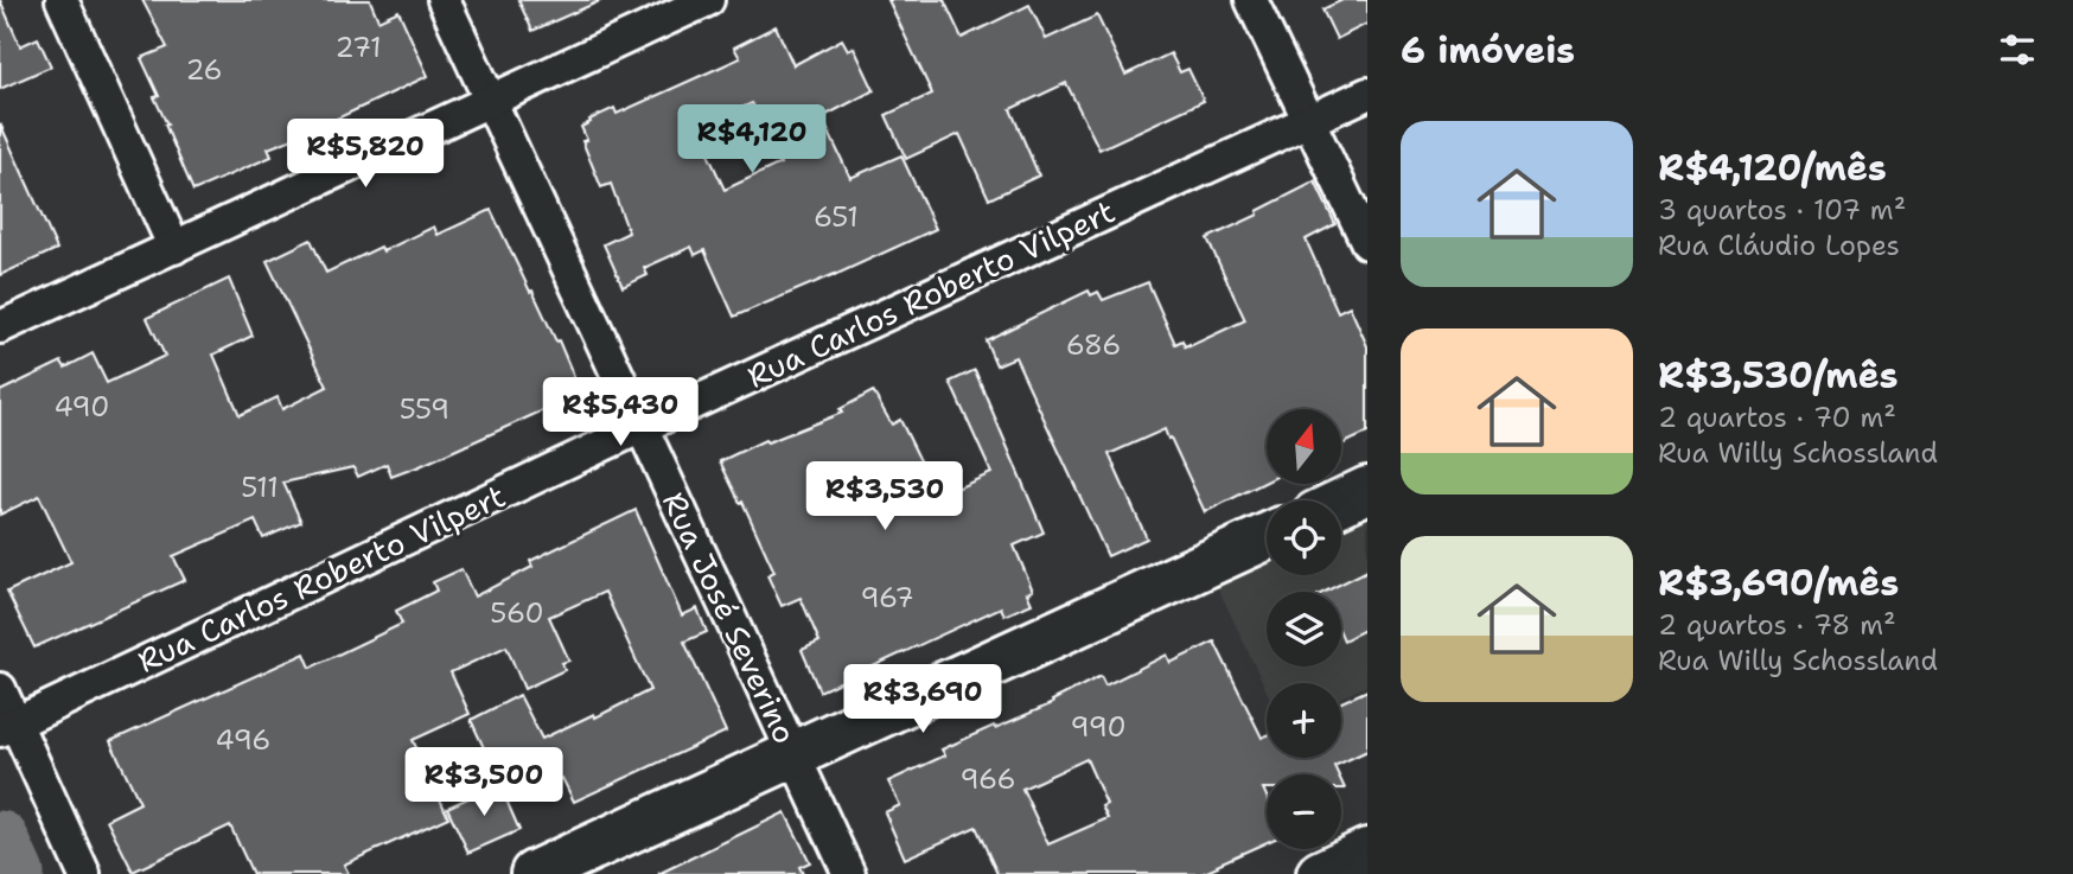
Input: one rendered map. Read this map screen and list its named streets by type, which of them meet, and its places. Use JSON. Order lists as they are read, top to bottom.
{
  "streets": {
    "street": ["Rua Carlos Roberto Vilpert", "Rua José Severino"]
  },
  "crossings": [
    ["Rua Carlos Roberto Vilpert", "Rua José Severino"]
  ],
  "house_numbers": [
    "271",
    "26",
    "651",
    "686",
    "490",
    "559",
    "511",
    "967",
    "560",
    "990",
    "496",
    "966"
  ],
  "north": "top",
  "page": {
    "heading": "6 imóveis",
    "list": [
      {
        "name": "R$4,120/mês",
        "note": "3 quartos · 107 m² · Rua Cláudio Lopes"
      },
      {
        "name": "R$3,530/mês",
        "note": "2 quartos · 70 m² · Rua Willy Schossland"
      },
      {
        "name": "R$3,690/mês",
        "note": "2 quartos · 78 m² · Rua Willy Schossland"
      }
    ],
    "price": [
      "R$4,120",
      "R$5,820",
      "R$5,430",
      "R$3,530",
      "R$3,690",
      "R$3,500"
    ],
    "map_buttons": ["+", "−"]
  }
}
